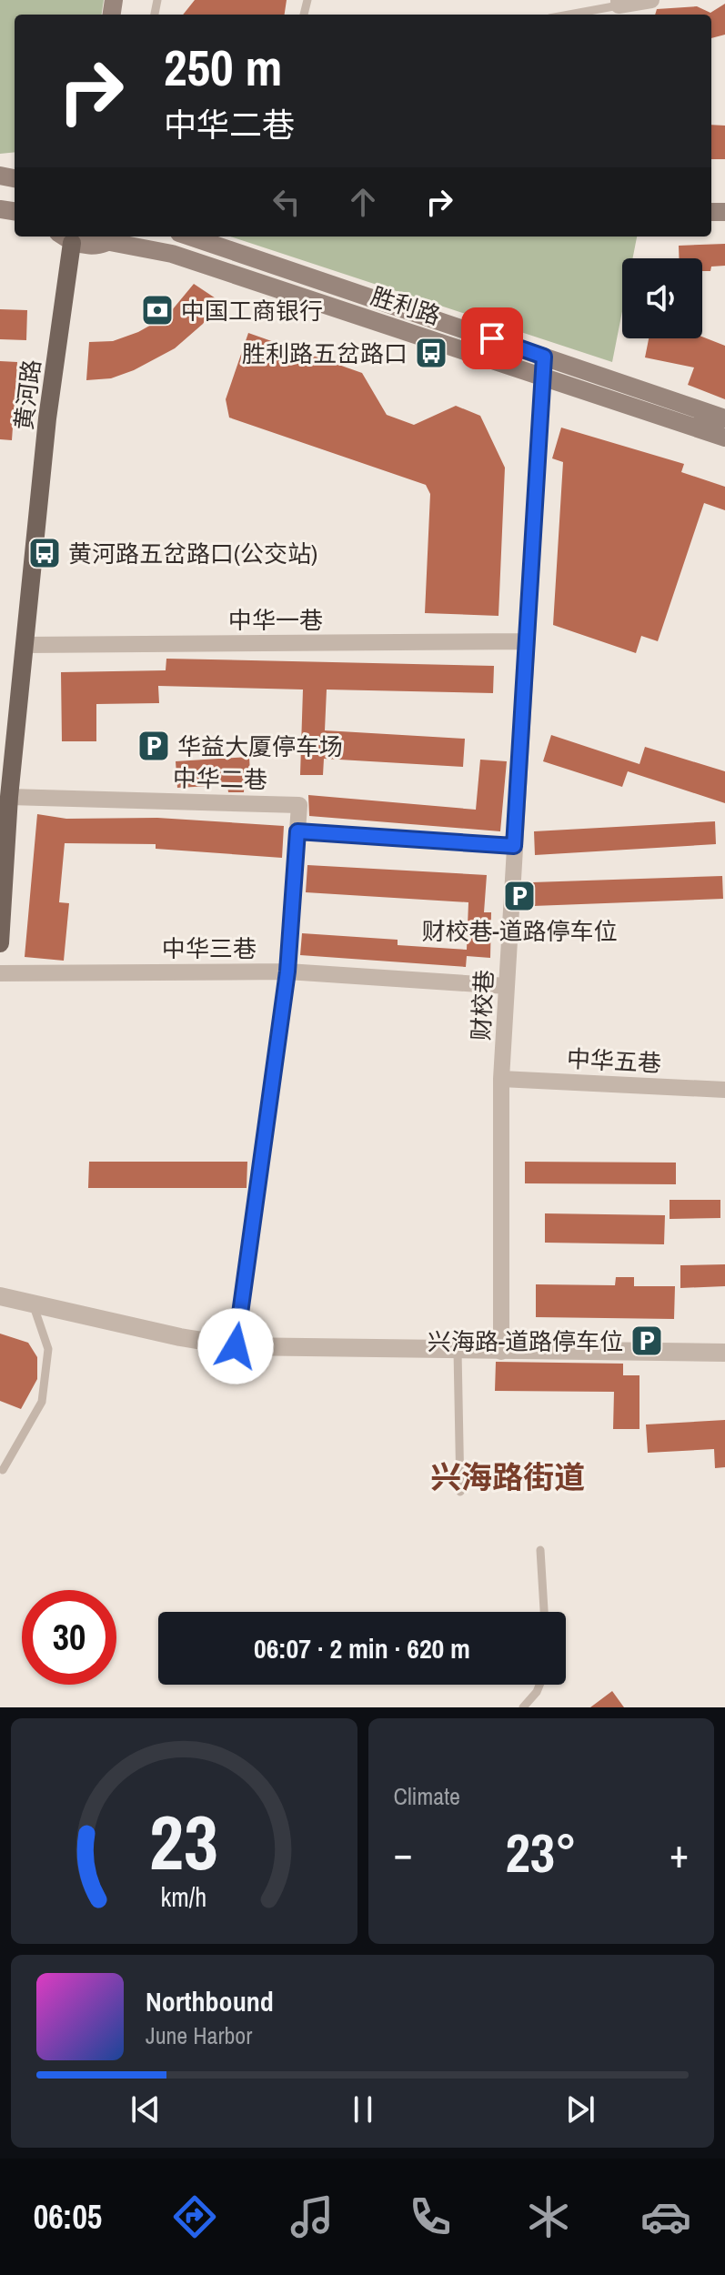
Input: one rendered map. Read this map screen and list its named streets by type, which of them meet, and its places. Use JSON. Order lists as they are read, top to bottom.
{
  "streets": {
    "main road": ["胜利路", "黄河路"],
    "street": [
      "中华一巷",
      "中华二巷",
      "中华三巷",
      "财校巷",
      "中华五巷"
    ]
  },
  "crossings": [
    ["胜利路", "黄河路"],
    ["胜利路", "财校巷"],
    ["黄河路", "中华一巷"],
    ["黄河路", "中华二巷"],
    ["中华一巷", "财校巷"],
    ["中华三巷", "财校巷"],
    ["财校巷", "中华五巷"]
  ],
  "districts": ["兴海路街道"],
  "places": {
    "bank": ["中国工商银行"],
    "bus stop": ["胜利路五岔路口", "黄河路五岔路口(公交站)"],
    "parking": ["华益大厦停车场", "财校巷-道路停车位", "兴海路-道路停车位"]
  },
  "page": {
    "turn": ["250 m", "中华二巷"],
    "limit": "30",
    "trip": "06:07 · 2 min · 620 m",
    "tile": "Climate",
    "heat": ["−", "23°", "+"],
    "song": ["Northbound", "June Harbor"],
    "tabs": "06:05",
    "gauge": ["23", "km/h"]
  }
}
